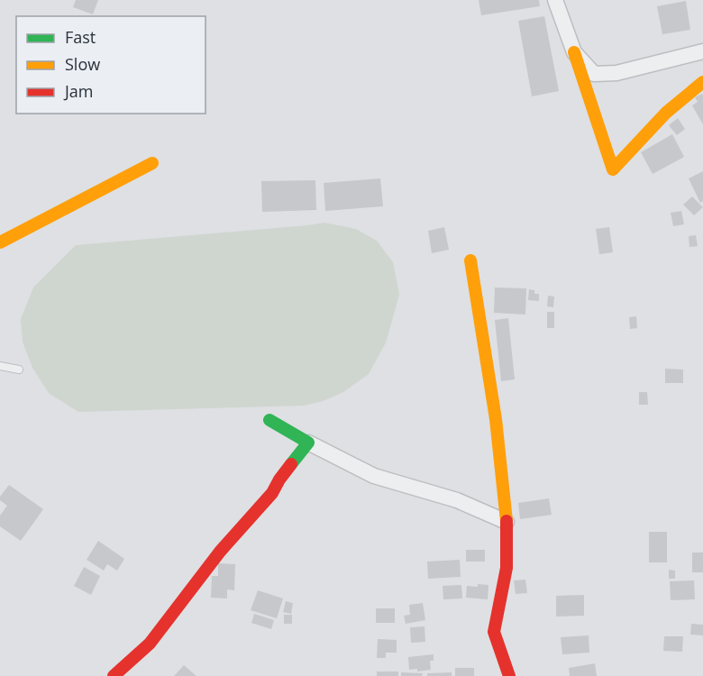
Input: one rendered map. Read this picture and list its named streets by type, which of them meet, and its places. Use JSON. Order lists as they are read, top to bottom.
{
  "legend": ["Fast", "Slow", "Jam"]
}
